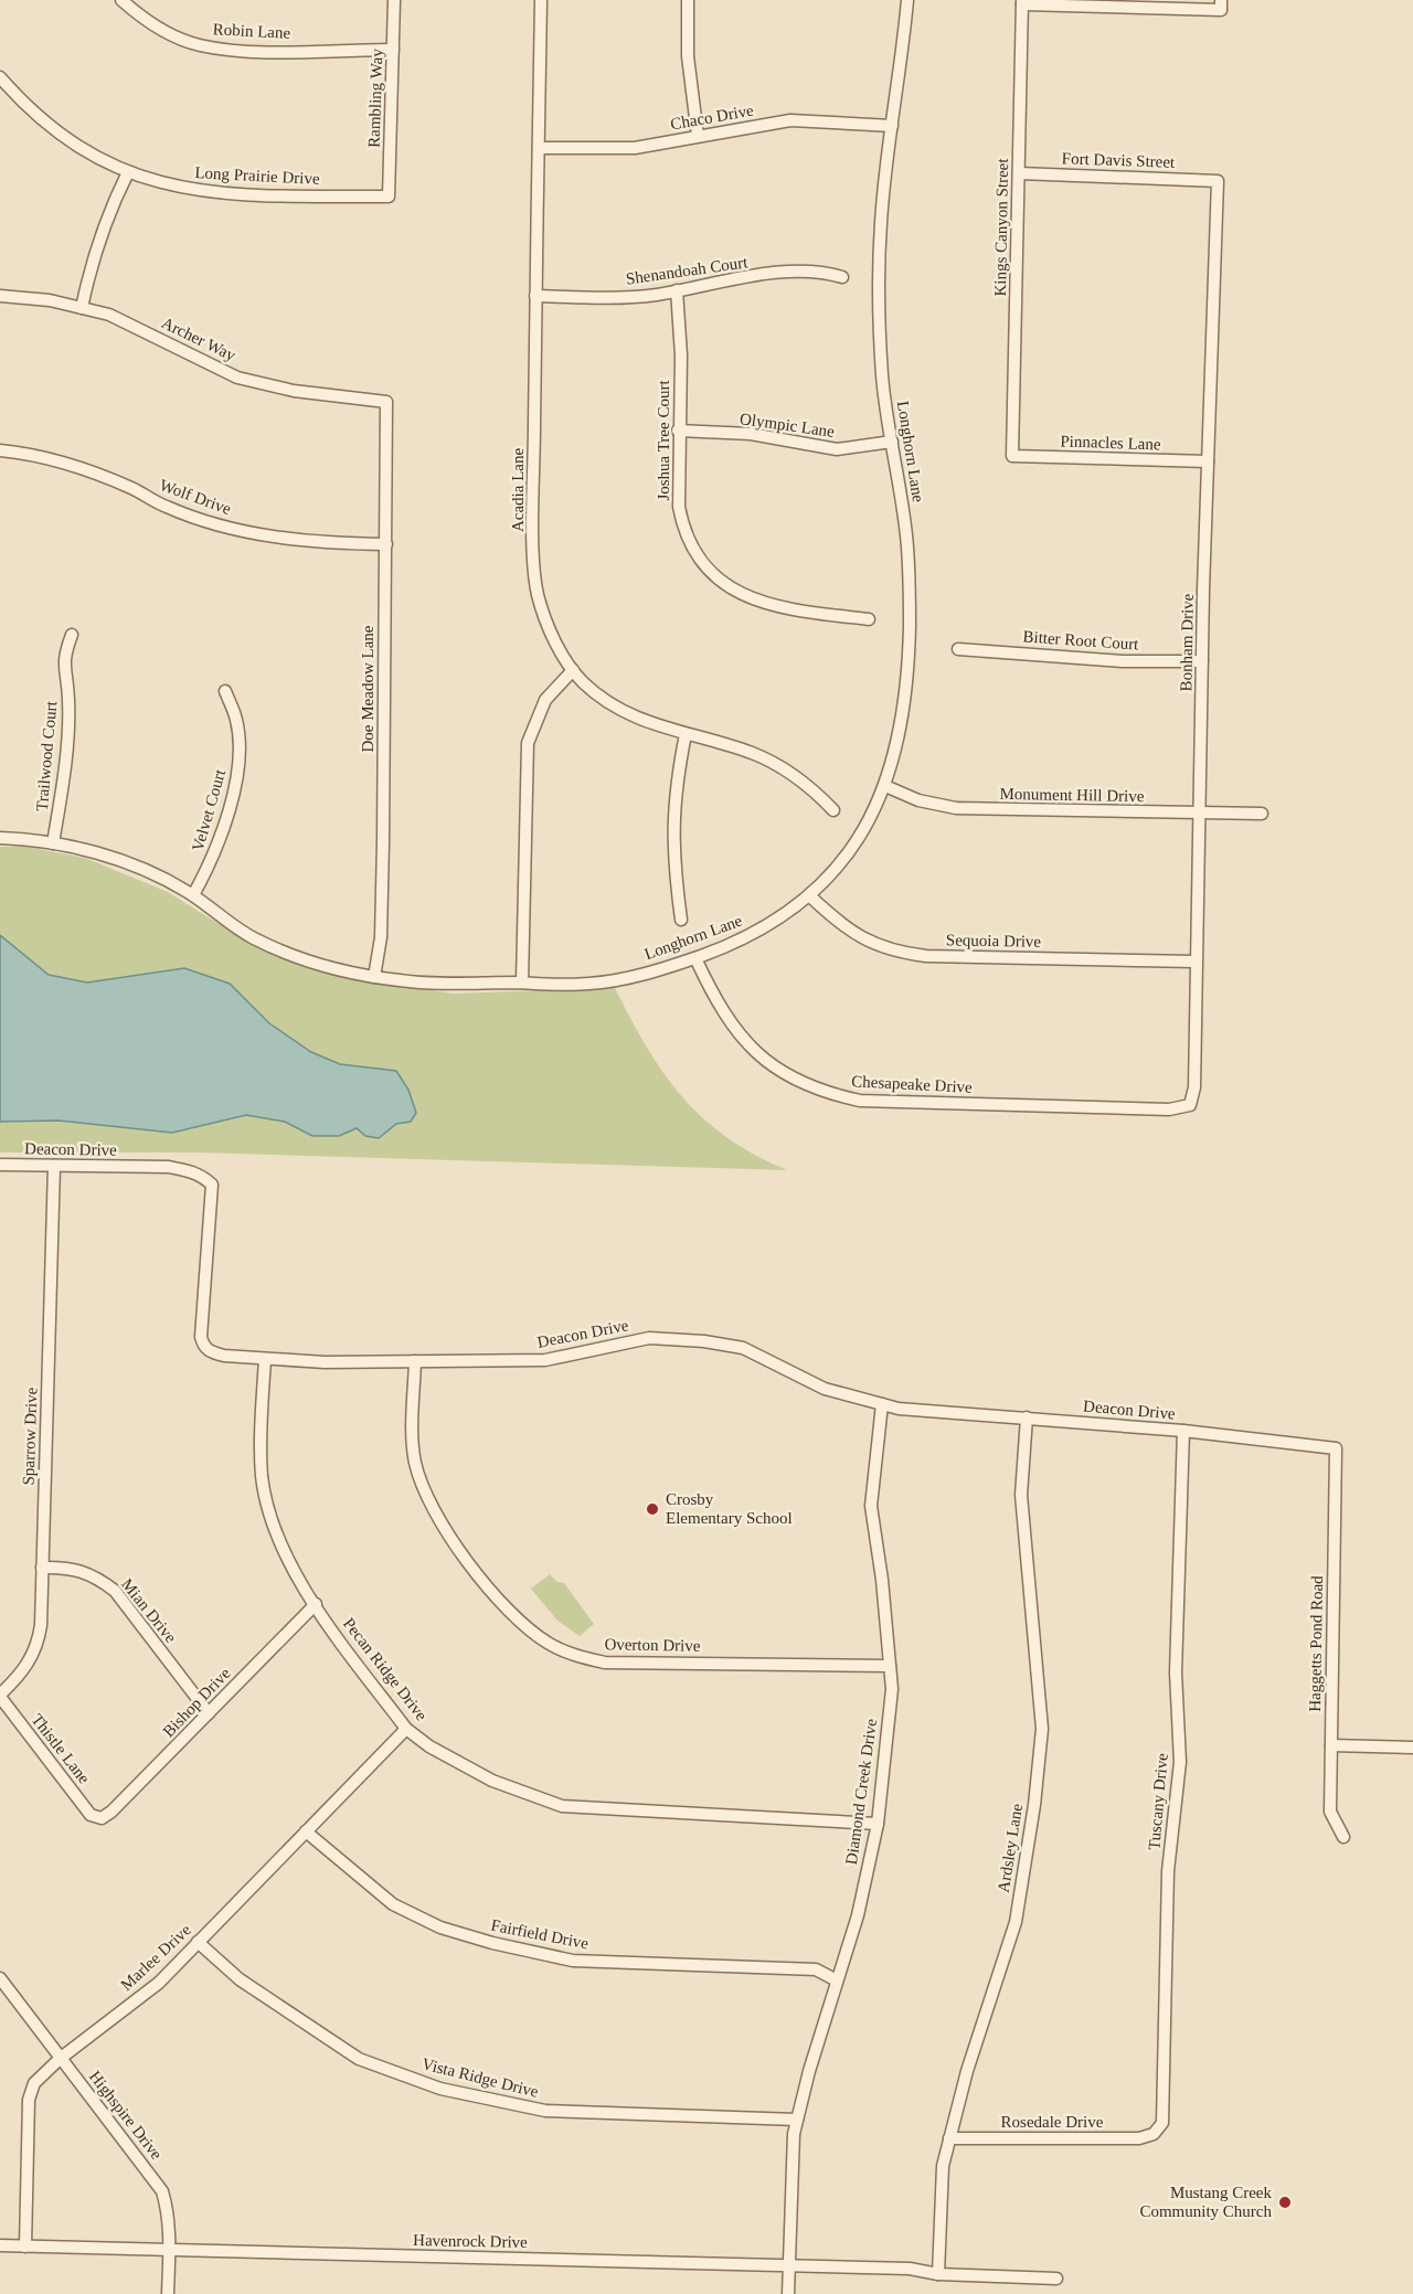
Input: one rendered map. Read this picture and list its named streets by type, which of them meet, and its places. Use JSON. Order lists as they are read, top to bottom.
{
  "streets": {
    "street": [
      "Robin Lane",
      "Rambling Way",
      "Chaco Drive",
      "Fort Davis Street",
      "Long Prairie Drive",
      "Kings Canyon Street",
      "Shenandoah Court",
      "Archer Way",
      "Olympic Lane",
      "Joshua Tree Court",
      "Pinnacles Lane",
      "Longhorn Lane",
      "Acadia Lane",
      "Wolf Drive",
      "Bitter Root Court",
      "Bonham Drive",
      "Doe Meadow Lane",
      "Trailwood Court",
      "Monument Hill Drive",
      "Velvet Court",
      "Sequoia Drive",
      "Chesapeake Drive",
      "Deacon Drive",
      "Sparrow Drive",
      "Mian Drive",
      "Haggetts Pond Road",
      "Overton Drive",
      "Pecan Ridge Drive",
      "Bishop Drive",
      "Thistle Lane",
      "Diamond Creek Drive",
      "Tuscany Drive",
      "Ardsley Lane",
      "Fairfield Drive",
      "Marlee Drive",
      "Vista Ridge Drive",
      "Highspire Drive",
      "Rosedale Drive",
      "Havenrock Drive"
    ]
  },
  "crossings": [
    ["Robin Lane", "Rambling Way"],
    ["Rambling Way", "Long Prairie Drive"],
    ["Chaco Drive", "Longhorn Lane"],
    ["Chaco Drive", "Acadia Lane"],
    ["Fort Davis Street", "Kings Canyon Street"],
    ["Fort Davis Street", "Bonham Drive"],
    ["Kings Canyon Street", "Pinnacles Lane"],
    ["Shenandoah Court", "Joshua Tree Court"],
    ["Shenandoah Court", "Acadia Lane"],
    ["Archer Way", "Doe Meadow Lane"],
    ["Olympic Lane", "Joshua Tree Court"],
    ["Olympic Lane", "Longhorn Lane"],
    ["Pinnacles Lane", "Bonham Drive"],
    ["Longhorn Lane", "Doe Meadow Lane"],
    ["Longhorn Lane", "Trailwood Court"],
    ["Longhorn Lane", "Monument Hill Drive"],
    ["Longhorn Lane", "Velvet Court"],
    ["Longhorn Lane", "Sequoia Drive"],
    ["Longhorn Lane", "Chesapeake Drive"],
    ["Wolf Drive", "Doe Meadow Lane"],
    ["Bitter Root Court", "Bonham Drive"],
    ["Bonham Drive", "Monument Hill Drive"],
    ["Bonham Drive", "Sequoia Drive"],
    ["Bonham Drive", "Chesapeake Drive"],
    ["Deacon Drive", "Sparrow Drive"],
    ["Deacon Drive", "Haggetts Pond Road"],
    ["Deacon Drive", "Overton Drive"],
    ["Deacon Drive", "Pecan Ridge Drive"],
    ["Deacon Drive", "Diamond Creek Drive"],
    ["Deacon Drive", "Tuscany Drive"],
    ["Deacon Drive", "Ardsley Lane"],
    ["Sparrow Drive", "Mian Drive"],
    ["Sparrow Drive", "Thistle Lane"],
    ["Mian Drive", "Bishop Drive"],
    ["Overton Drive", "Diamond Creek Drive"],
    ["Pecan Ridge Drive", "Bishop Drive"],
    ["Pecan Ridge Drive", "Diamond Creek Drive"],
    ["Pecan Ridge Drive", "Marlee Drive"],
    ["Bishop Drive", "Thistle Lane"],
    ["Diamond Creek Drive", "Fairfield Drive"],
    ["Diamond Creek Drive", "Vista Ridge Drive"],
    ["Diamond Creek Drive", "Havenrock Drive"],
    ["Tuscany Drive", "Rosedale Drive"],
    ["Ardsley Lane", "Rosedale Drive"],
    ["Ardsley Lane", "Havenrock Drive"],
    ["Fairfield Drive", "Marlee Drive"],
    ["Marlee Drive", "Vista Ridge Drive"],
    ["Marlee Drive", "Highspire Drive"],
    ["Marlee Drive", "Havenrock Drive"],
    ["Highspire Drive", "Havenrock Drive"]
  ],
  "places": ["Crosby Elementary School", "Mustang Creek Community Church"]
}
